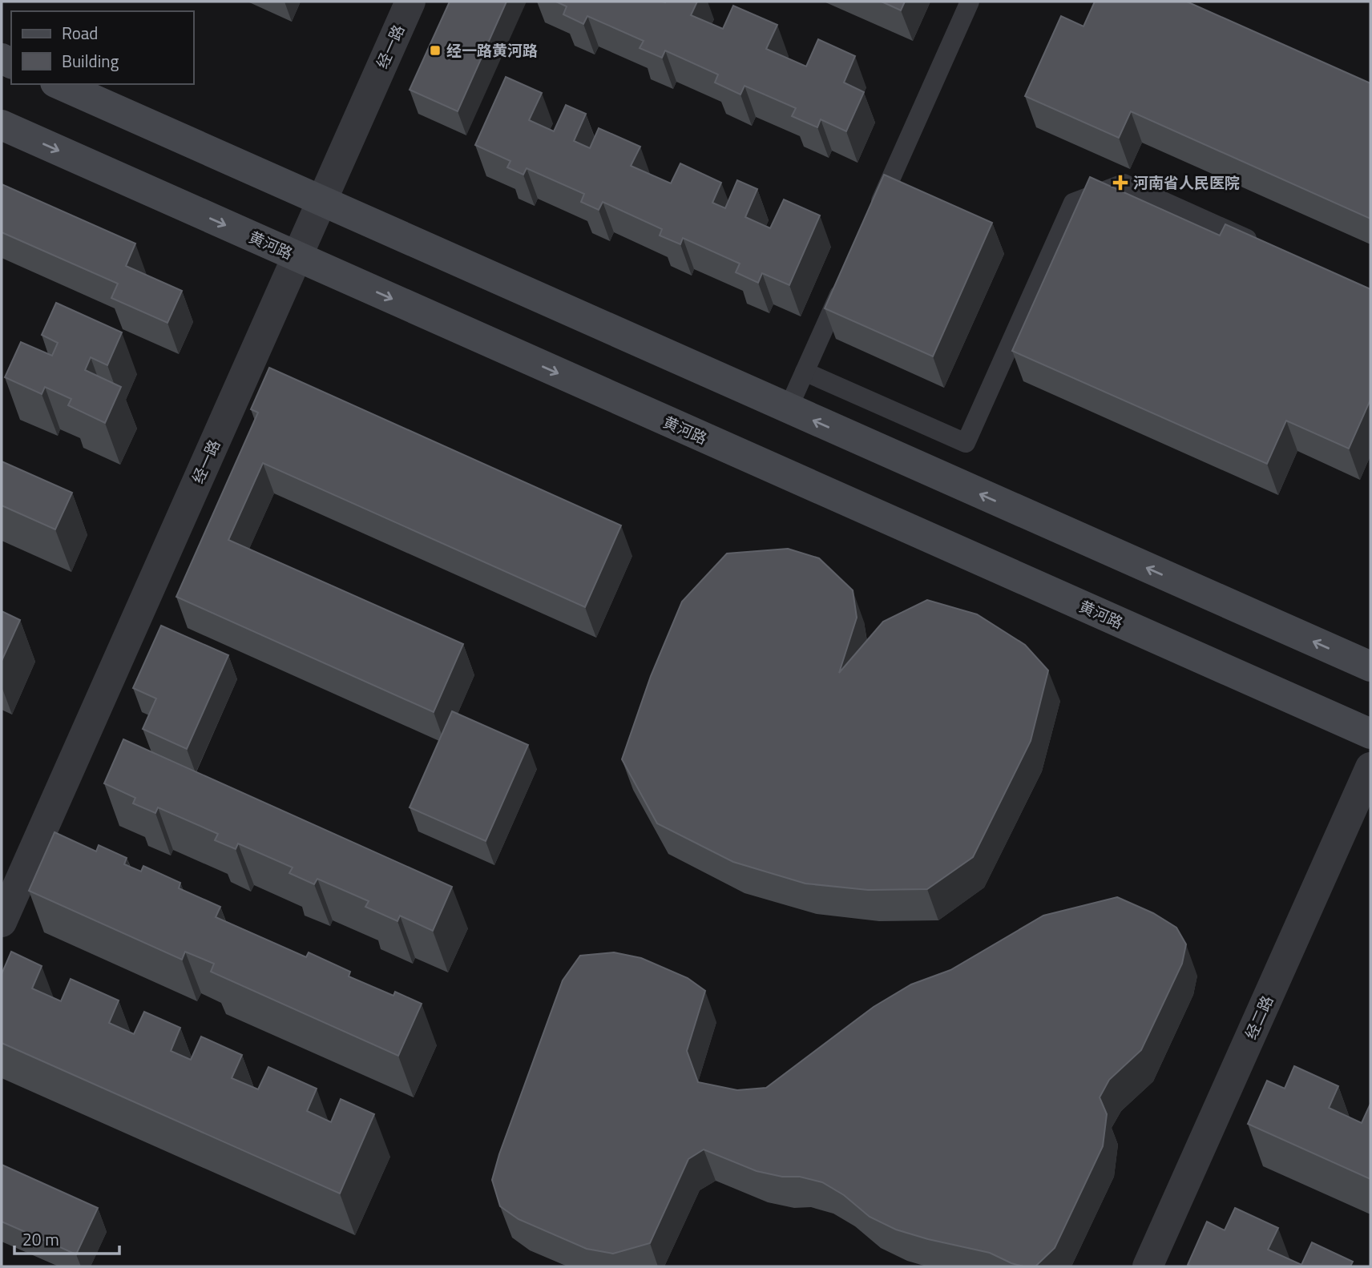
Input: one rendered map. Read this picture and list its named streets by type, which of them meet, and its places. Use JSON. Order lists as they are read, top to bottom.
{
  "streets": {
    "main road": ["黄河路"],
    "street": ["经一路", "经二路"]
  },
  "crossings": [
    ["经一路", "黄河路"]
  ],
  "places": {
    "transit": ["经一路黄河路"],
    "health": ["河南省人民医院"]
  },
  "legend": ["Road", "Building"],
  "scale_bar": "20 m"
}
